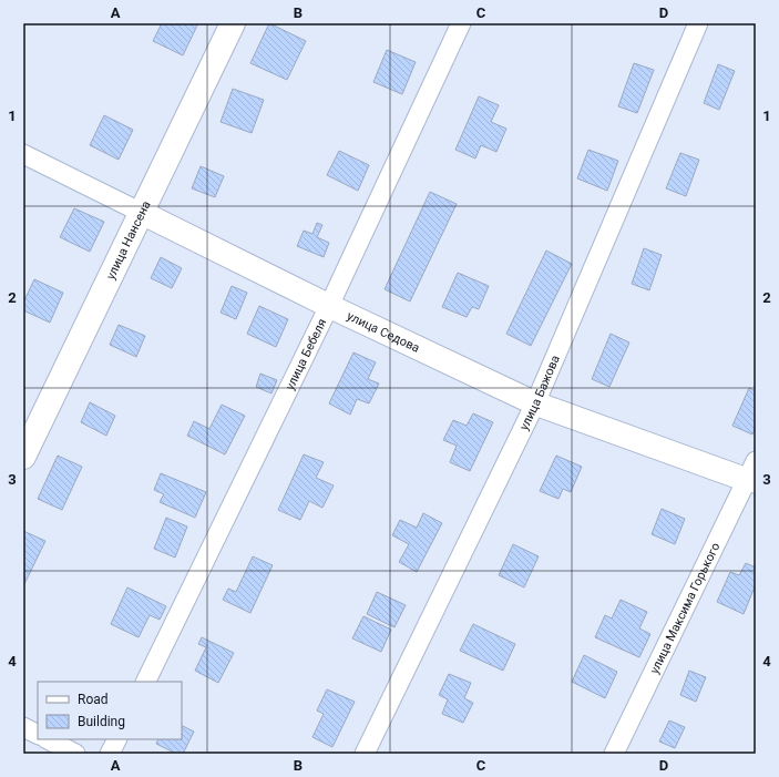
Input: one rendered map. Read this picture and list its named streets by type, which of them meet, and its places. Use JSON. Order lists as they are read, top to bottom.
{
  "streets": {
    "main road": ["улица Нансена"],
    "street": [
      "улица Седова",
      "улица Бебеля",
      "улица Бажова",
      "улица Максима Горького"
    ]
  },
  "crossings": [
    ["улица Нансена", "улица Седова"],
    ["улица Седова", "улица Бебеля"],
    ["улица Седова", "улица Бажова"],
    ["улица Седова", "улица Максима Горького"]
  ],
  "legend": ["Road", "Building"],
  "grid": {
    "columns": [
      "A",
      "B",
      "C",
      "D"
    ],
    "rows": [
      "1",
      "2",
      "3",
      "4"
    ]
  }
}
